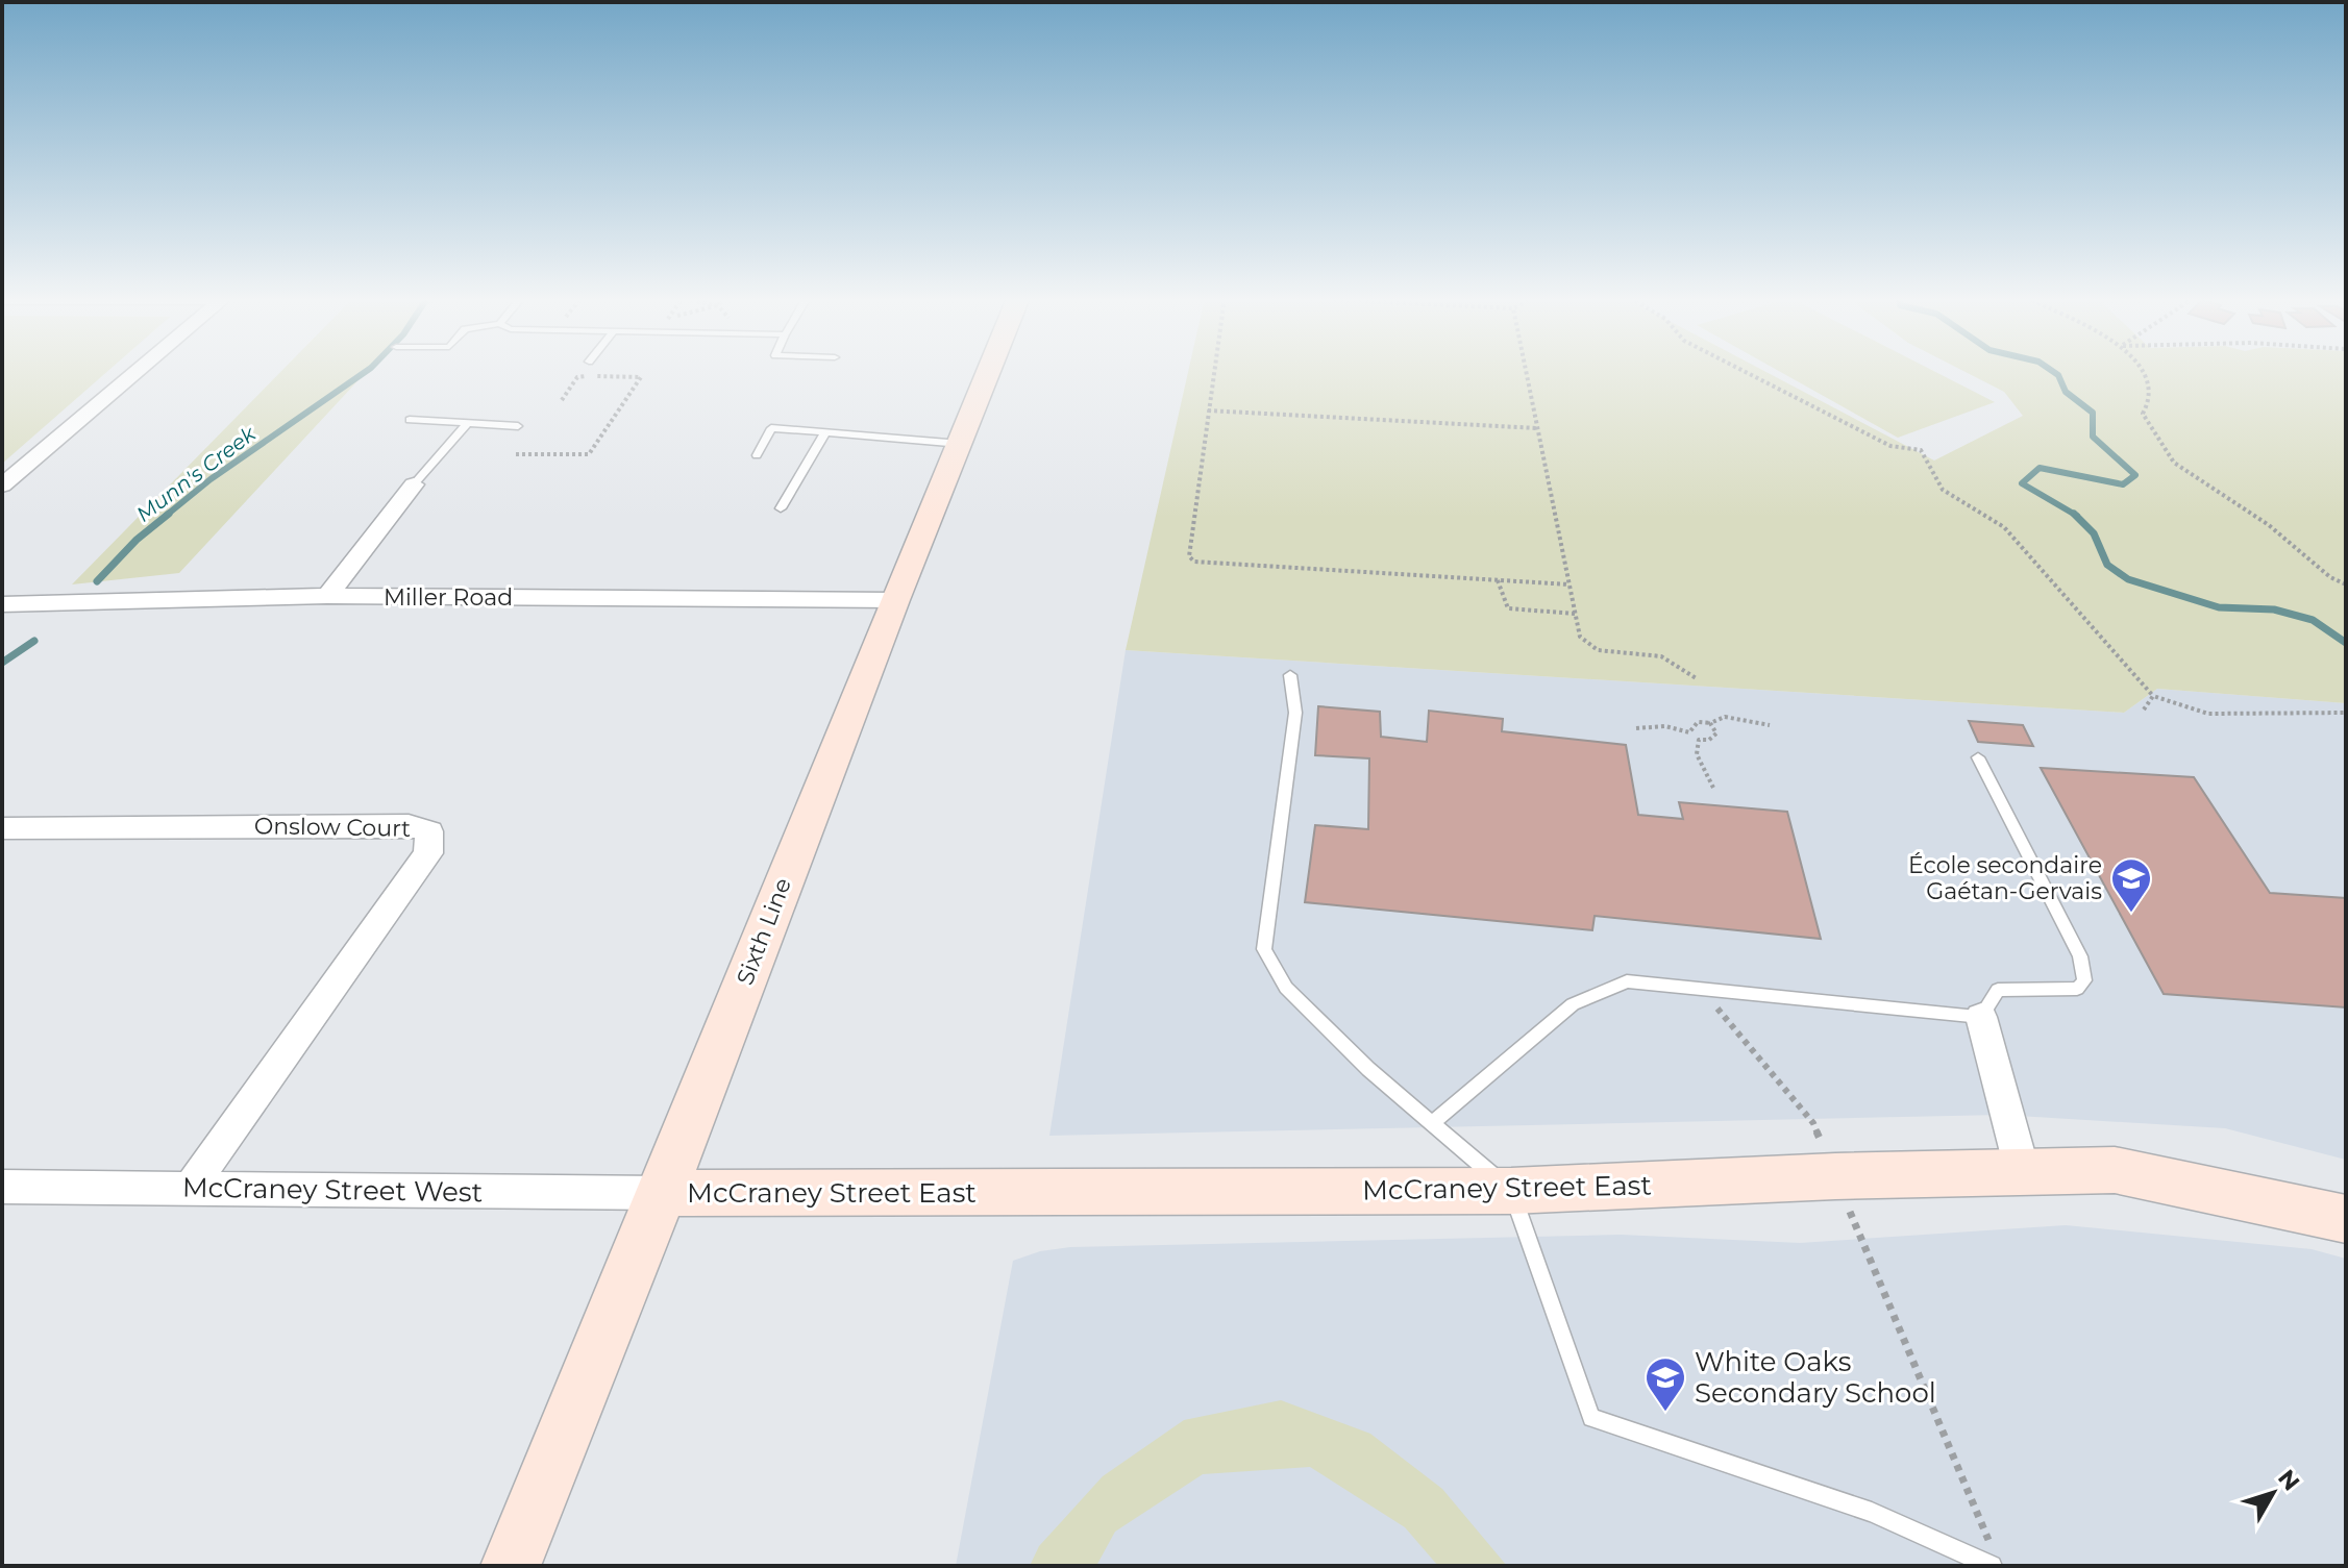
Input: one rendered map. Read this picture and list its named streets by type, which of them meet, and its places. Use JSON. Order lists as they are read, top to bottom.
{
  "streets": {
    "street": [
      "Miller Road",
      "Onslow Court",
      "Sixth Line",
      "McCraney Street East",
      "McCraney Street West"
    ]
  },
  "crossings": [
    ["Miller Road", "Sixth Line"],
    ["Onslow Court", "McCraney Street West"],
    ["Sixth Line", "McCraney Street East"],
    ["Sixth Line", "McCraney Street West"],
    ["McCraney Street East", "McCraney Street West"]
  ],
  "water": ["Munn's Creek"],
  "places": {
    "school or university": ["École secondaire Gaétan-Gervais", "White Oaks Secondary School"]
  },
  "north": "top right"
}
